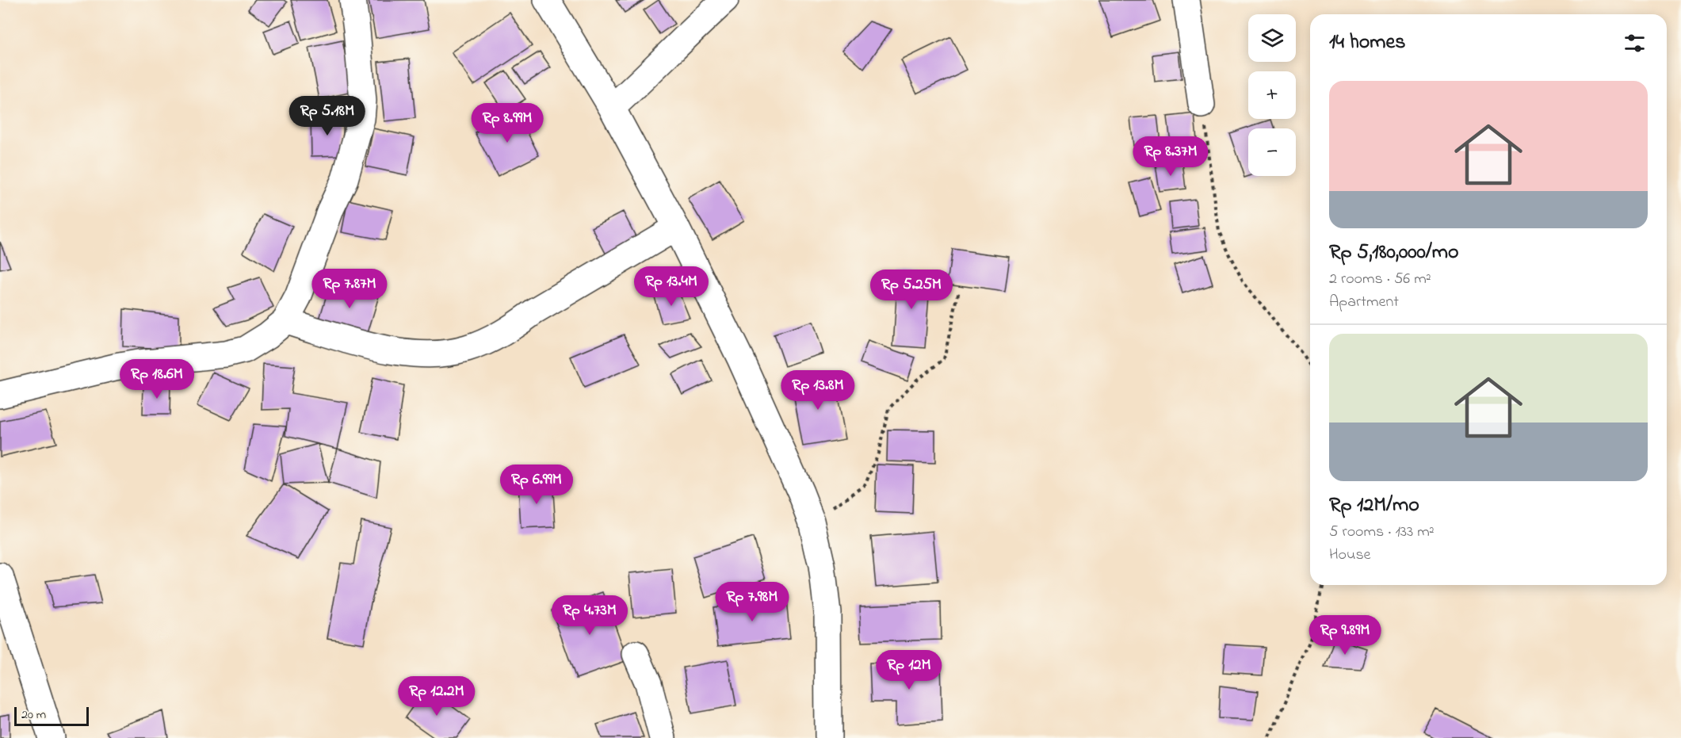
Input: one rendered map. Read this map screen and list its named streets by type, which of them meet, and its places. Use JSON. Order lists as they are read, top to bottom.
{
  "scale_bar": "20 m",
  "page": {
    "map_buttons": ["+", "−"],
    "heading": "14 homes",
    "list": [
      {
        "name": "Rp 5,180,000/mo",
        "note": "2 rooms · 56 m² · Apartment"
      },
      {
        "name": "Rp 12M/mo",
        "note": "5 rooms · 133 m² · House"
      }
    ],
    "price": [
      "Rp 5.18M",
      "Rp 8.99M",
      "Rp 8.37M",
      "Rp 13.4M",
      "Rp 7.87M",
      "Rp 5.25M",
      "Rp 18.6M",
      "Rp 13.8M",
      "Rp 6.99M",
      "Rp 7.98M",
      "Rp 4.73M",
      "Rp 9.89M",
      "Rp 12M",
      "Rp 12.2M"
    ],
    "scale": "20 m"
  }
}
